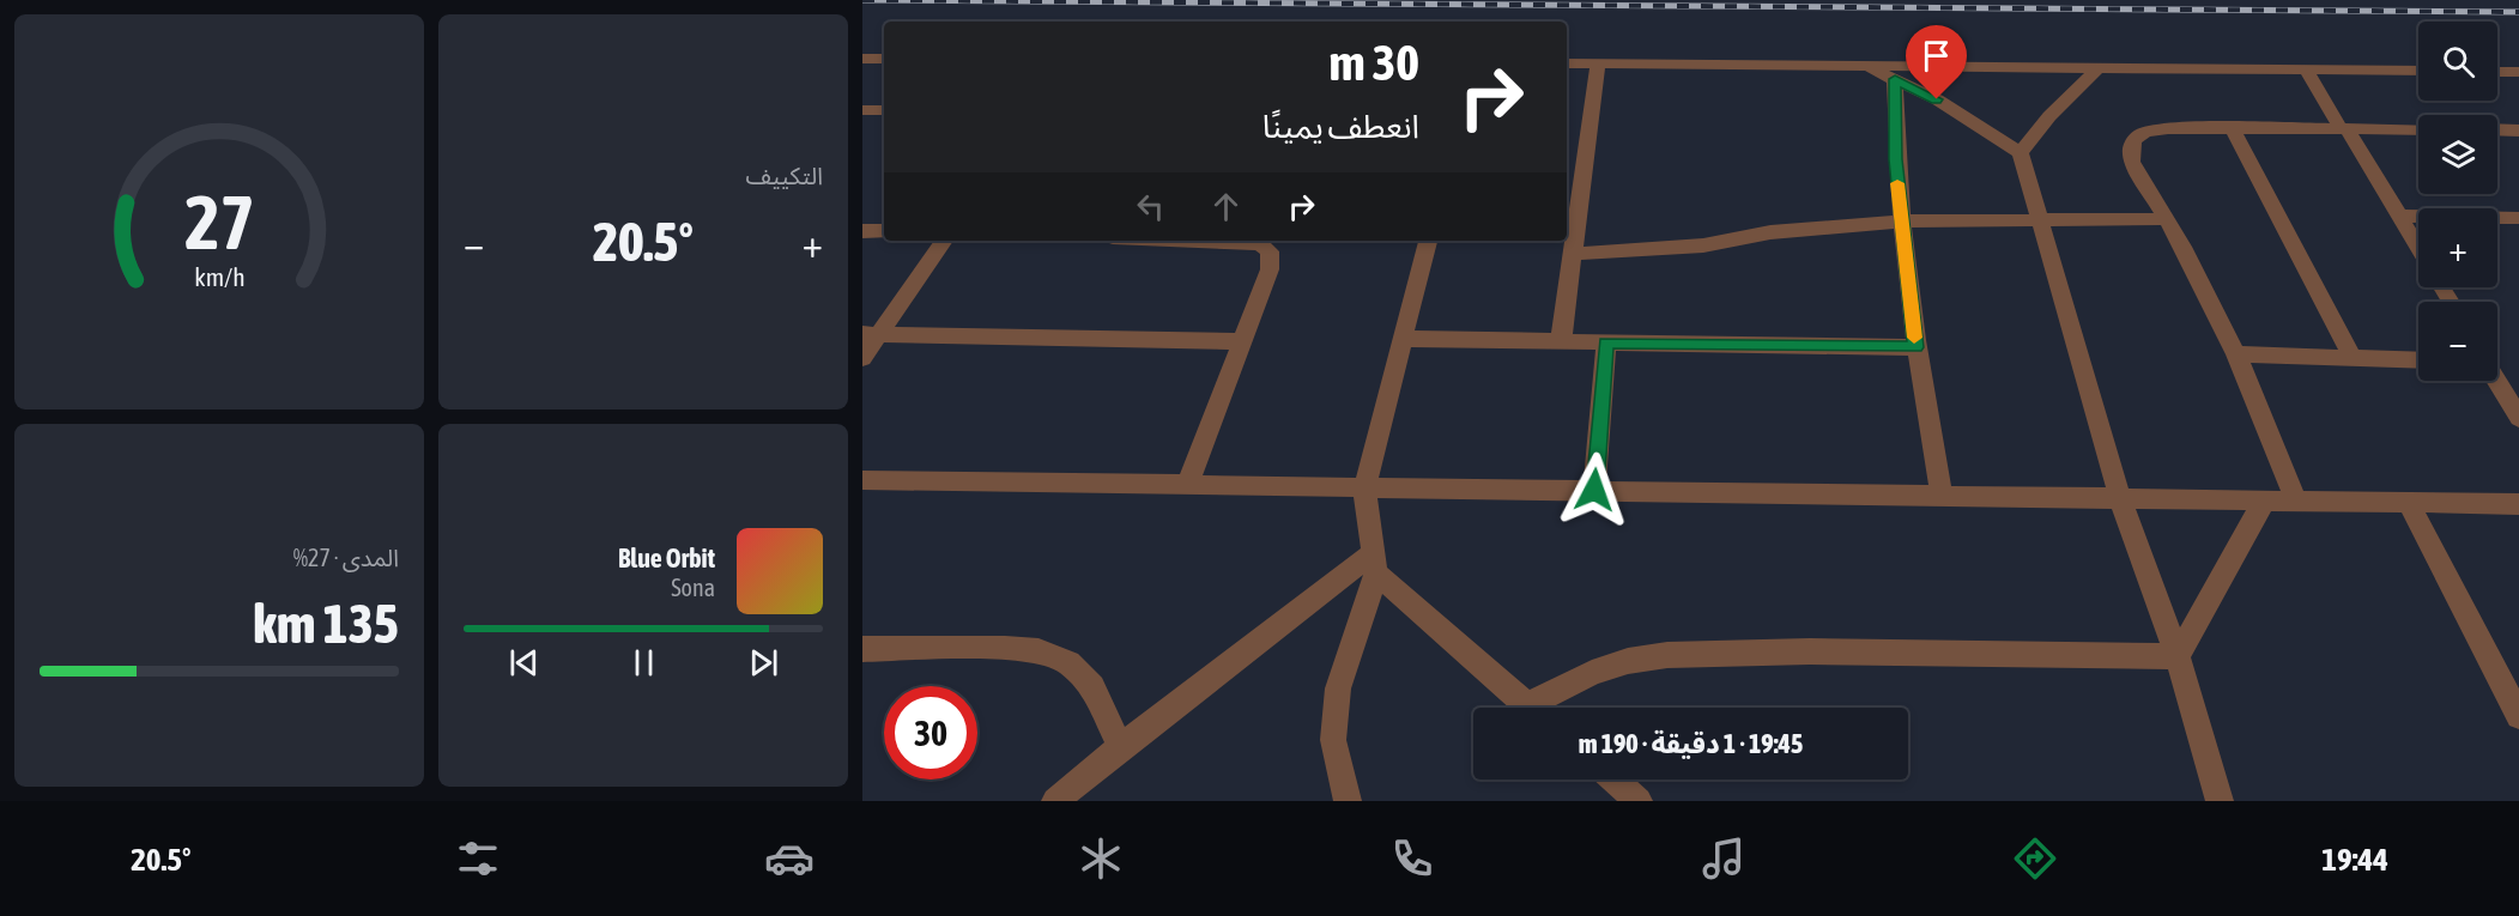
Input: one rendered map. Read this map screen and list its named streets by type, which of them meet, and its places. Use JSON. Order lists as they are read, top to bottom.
{
  "page": {
    "tile": [
      "التكييف",
      ["المدى · 27%", "135 km"]
    ],
    "map_buttons": ["+", "−"],
    "turn": ["30 m", "انعطف يمينًا"],
    "heat": ["−", "20.5°", "+"],
    "song": ["Blue Orbit", "Sona"],
    "limit": "30",
    "trip": "19:45 · 1 دقيقة · 190 m",
    "tabs": ["19:44", "20.5°"],
    "gauge": ["27", "km/h"]
  }
}
